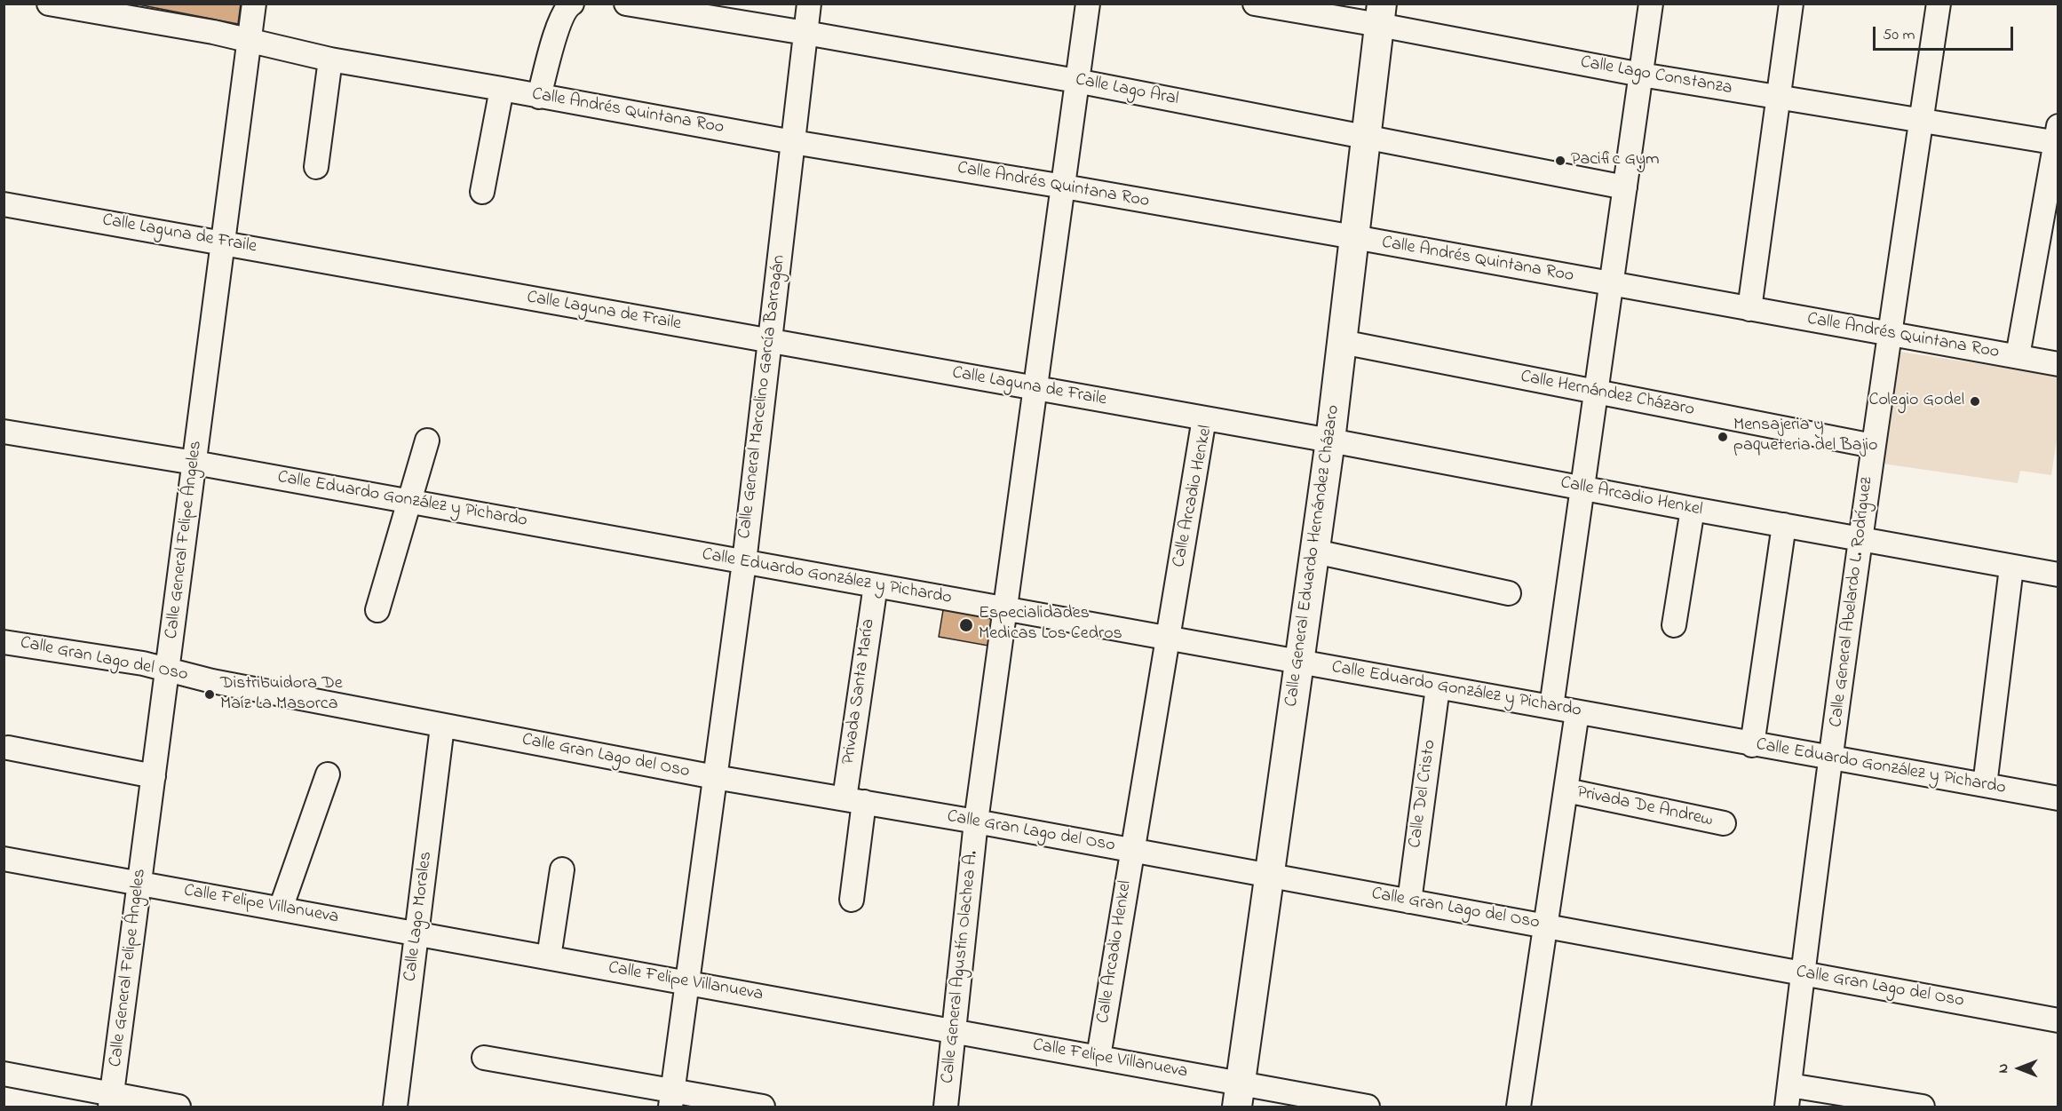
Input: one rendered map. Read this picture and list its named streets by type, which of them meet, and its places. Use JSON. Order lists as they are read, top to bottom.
{
  "streets": {
    "main road": ["Calle General Eduardo Hernández Cházaro"],
    "street": [
      "Calle Lago Constanza",
      "Calle Lago Aral",
      "Calle Andrés Quintana Roo",
      "Calle Laguna de Fraile",
      "Calle Hernández Cházaro",
      "Calle General Marcelino García Barragán",
      "Calle Arcadio Henkel",
      "Calle Eduardo González y Pichardo",
      "Calle General Felipe Ángeles",
      "Calle General Abelardo L. Rodríguez",
      "Calle Gran Lago del Oso",
      "Privada Santa María",
      "Calle Del Cristo",
      "Privada De Andrew",
      "Calle Felipe Villanueva",
      "Calle Lago Morales",
      "Calle General Agustín Olachea A."
    ]
  },
  "crossings": [
    ["Calle Lago Constanza", "Calle General Eduardo Hernández Cházaro"],
    ["Calle Lago Constanza", "Calle General Abelardo L. Rodríguez"],
    ["Calle Lago Aral", "Calle General Marcelino García Barragán"],
    ["Calle Lago Aral", "Calle General Eduardo Hernández Cházaro"],
    ["Calle Lago Aral", "Calle General Agustín Olachea A."],
    ["Calle Andrés Quintana Roo", "Calle General Marcelino García Barragán"],
    ["Calle Andrés Quintana Roo", "Calle General Felipe Ángeles"],
    ["Calle Andrés Quintana Roo", "Calle General Eduardo Hernández Cházaro"],
    ["Calle Andrés Quintana Roo", "Calle General Abelardo L. Rodríguez"],
    ["Calle Andrés Quintana Roo", "Calle General Agustín Olachea A."],
    ["Calle Laguna de Fraile", "Calle General Marcelino García Barragán"],
    ["Calle Laguna de Fraile", "Calle Arcadio Henkel"],
    ["Calle Laguna de Fraile", "Calle General Felipe Ángeles"],
    ["Calle Laguna de Fraile", "Calle General Agustín Olachea A."],
    ["Calle Hernández Cházaro", "Calle General Eduardo Hernández Cházaro"],
    ["Calle Hernández Cházaro", "Calle General Abelardo L. Rodríguez"],
    ["Calle General Marcelino García Barragán", "Calle Eduardo González y Pichardo"],
    ["Calle General Marcelino García Barragán", "Calle Gran Lago del Oso"],
    ["Calle General Marcelino García Barragán", "Calle Felipe Villanueva"],
    ["Calle Arcadio Henkel", "Calle Eduardo González y Pichardo"],
    ["Calle Arcadio Henkel", "Calle General Eduardo Hernández Cházaro"],
    ["Calle Arcadio Henkel", "Calle General Abelardo L. Rodríguez"],
    ["Calle Arcadio Henkel", "Calle Gran Lago del Oso"],
    ["Calle Arcadio Henkel", "Calle Felipe Villanueva"],
    ["Calle Eduardo González y Pichardo", "Calle General Felipe Ángeles"],
    ["Calle Eduardo González y Pichardo", "Calle General Eduardo Hernández Cházaro"],
    ["Calle Eduardo González y Pichardo", "Calle General Abelardo L. Rodríguez"],
    ["Calle Eduardo González y Pichardo", "Privada Santa María"],
    ["Calle Eduardo González y Pichardo", "Calle Del Cristo"],
    ["Calle Eduardo González y Pichardo", "Calle General Agustín Olachea A."],
    ["Calle General Felipe Ángeles", "Calle Gran Lago del Oso"],
    ["Calle General Felipe Ángeles", "Calle Felipe Villanueva"],
    ["Calle General Eduardo Hernández Cházaro", "Calle Gran Lago del Oso"],
    ["Calle General Eduardo Hernández Cházaro", "Calle Felipe Villanueva"],
    ["Calle General Abelardo L. Rodríguez", "Calle Gran Lago del Oso"],
    ["Calle Gran Lago del Oso", "Privada Santa María"],
    ["Calle Gran Lago del Oso", "Calle Del Cristo"],
    ["Calle Gran Lago del Oso", "Calle Lago Morales"],
    ["Calle Gran Lago del Oso", "Calle General Agustín Olachea A."],
    ["Calle Felipe Villanueva", "Calle Lago Morales"],
    ["Calle Felipe Villanueva", "Calle General Agustín Olachea A."]
  ],
  "places": [
    "Pacific Gym",
    "Colegio Godel",
    "Mensajeria y paqueteria del Bajio",
    "Especialidades Medicas Los Cedros",
    "Distribuidora De Maíz La Masorca"
  ],
  "scale_bar": "50 m",
  "north": "left"
}
